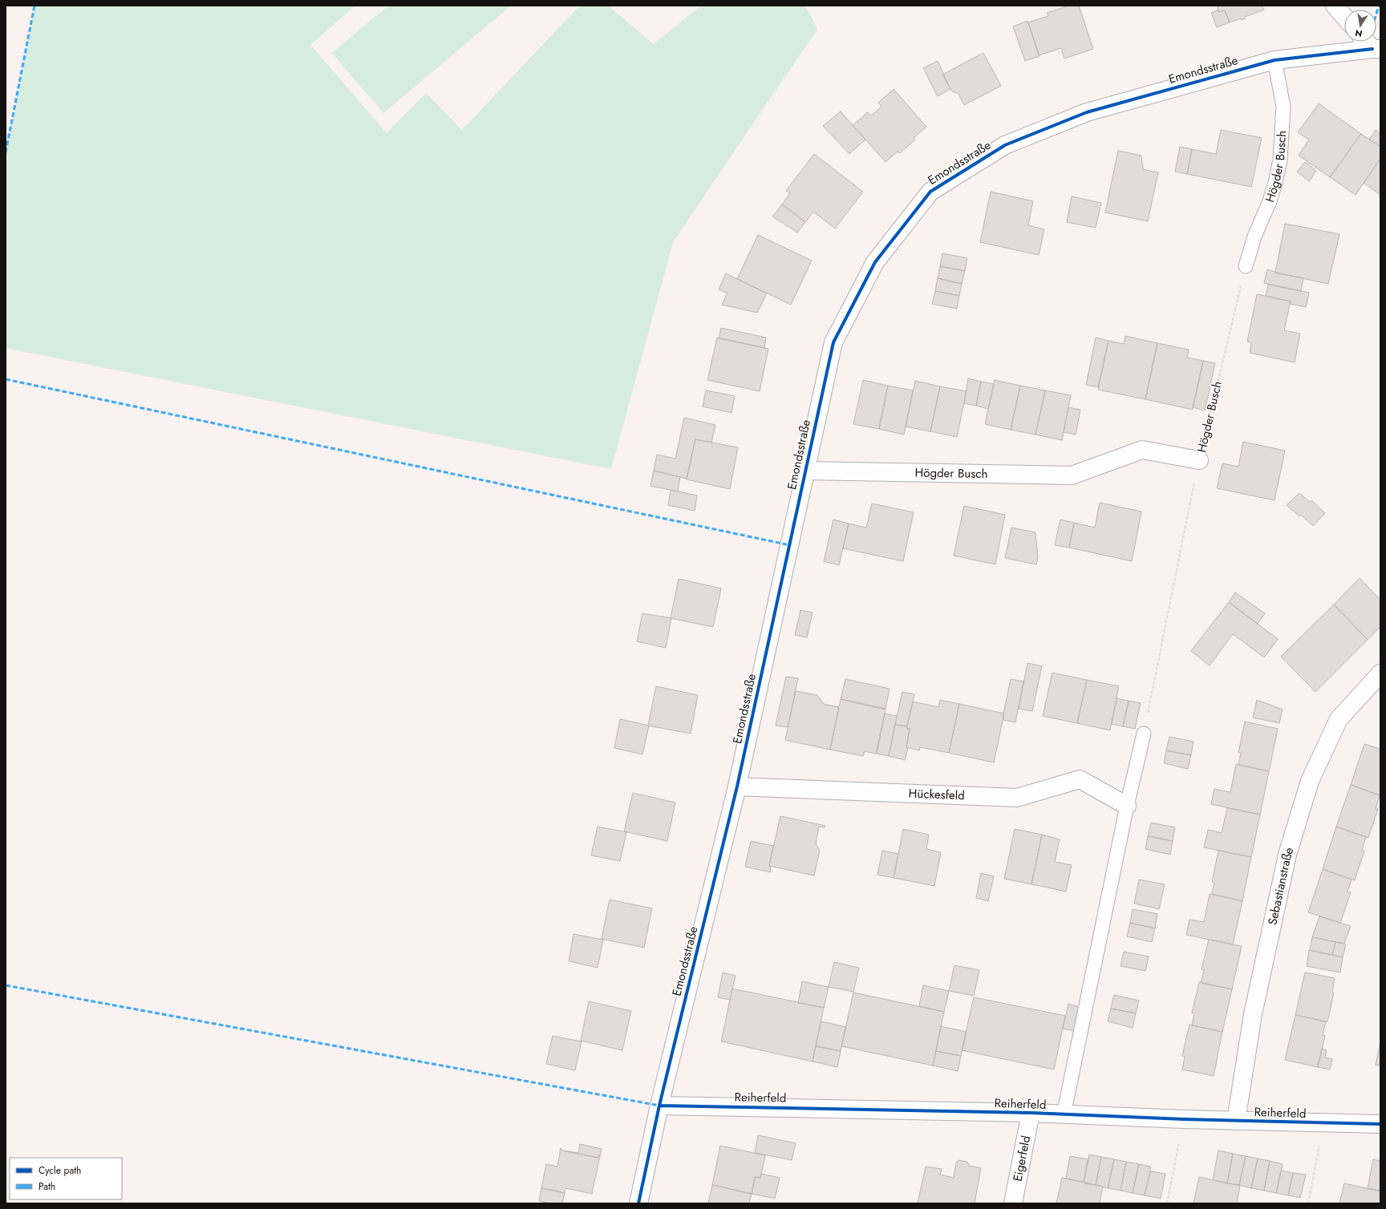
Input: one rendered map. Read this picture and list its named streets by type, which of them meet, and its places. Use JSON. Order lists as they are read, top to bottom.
{
  "streets": {
    "street": [
      "Emondsstraße",
      "Högder Busch",
      "Hückesfeld",
      "Sebastianstraße",
      "Reiherfeld",
      "Eigerfeld"
    ]
  },
  "crossings": [
    ["Emondsstraße", "Högder Busch"],
    ["Emondsstraße", "Hückesfeld"],
    ["Emondsstraße", "Reiherfeld"],
    ["Sebastianstraße", "Reiherfeld"],
    ["Reiherfeld", "Eigerfeld"]
  ],
  "legend": ["Cycle path", "Path"],
  "north": "bottom"
}
